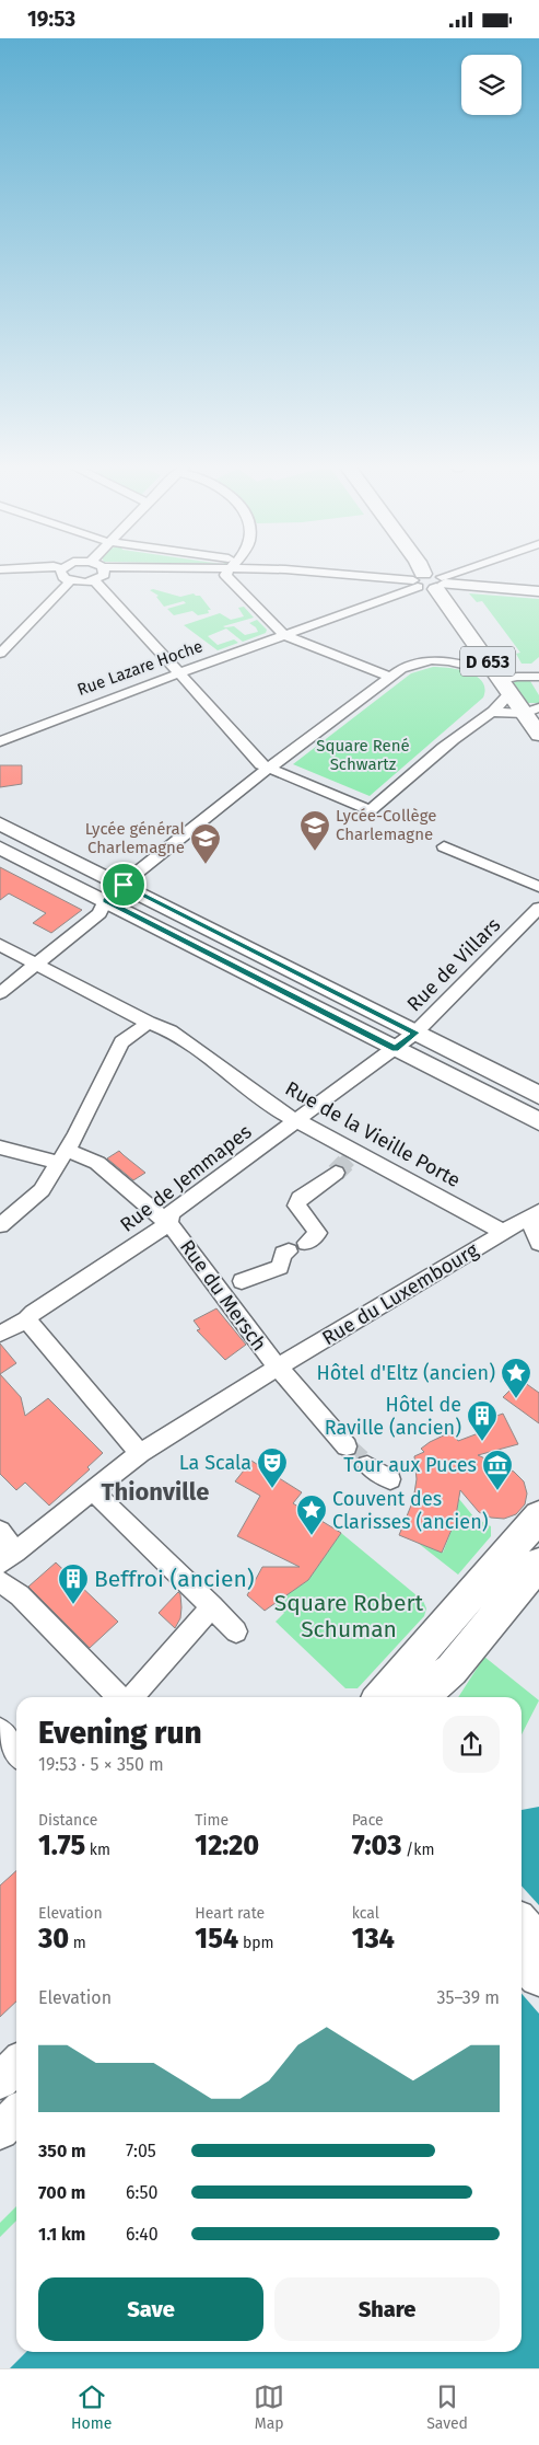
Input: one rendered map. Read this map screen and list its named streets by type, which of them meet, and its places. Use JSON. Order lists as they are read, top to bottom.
{
  "streets": {
    "main road": ["D 653"],
    "street": [
      "Rue Lazare Hoche",
      "Rue de Villars",
      "Rue de la Vieille Porte",
      "Rue de Jemmapes",
      "Rue du Luxembourg",
      "Rue du Mersch"
    ]
  },
  "crossings": [
    ["Rue de Villars", "Rue de Jemmapes"],
    ["Rue de la Vieille Porte", "Rue de Jemmapes"],
    ["Rue de la Vieille Porte", "Rue du Luxembourg"],
    ["Rue de Jemmapes", "Rue du Mersch"],
    ["Rue du Luxembourg", "Rue du Mersch"]
  ],
  "districts": ["Thionville"],
  "parks": ["Square René Schwartz", "Square Robert Schuman"],
  "places": {
    "school or university": ["Lycée-Collège Charlemagne", "Lycée général Charlemagne"],
    "place": ["Hôtel d'Eltz (ancien)", "Couvent des Clarisses (ancien)"],
    "building": ["Hôtel de Raville (ancien)", "Beffroi (ancien)"],
    "theatre": ["La Scala"],
    "museum": ["Tour aux Puces"]
  },
  "page": {
    "status": "19:53",
    "heading": ["Evening run", "19:53 · 5 × 350 m"],
    "stats": [
      ["Distance", "1.75 km"],
      ["Time", "12:20"],
      ["Pace", "7:03 /km"],
      ["Elevation", "30 m"],
      ["Heart rate", "154 bpm"],
      ["kcal", "134"]
    ],
    "chart": ["Elevation", "35–39 m"],
    "list": [
      {
        "name": "350 m",
        "note": "7:05"
      },
      {
        "name": "700 m",
        "note": "6:50"
      },
      {
        "name": "1.1 km",
        "note": "6:40"
      }
    ],
    "buttons": ["Save", "Share"],
    "tabs": ["Home", "Map", "Saved"]
  }
}
